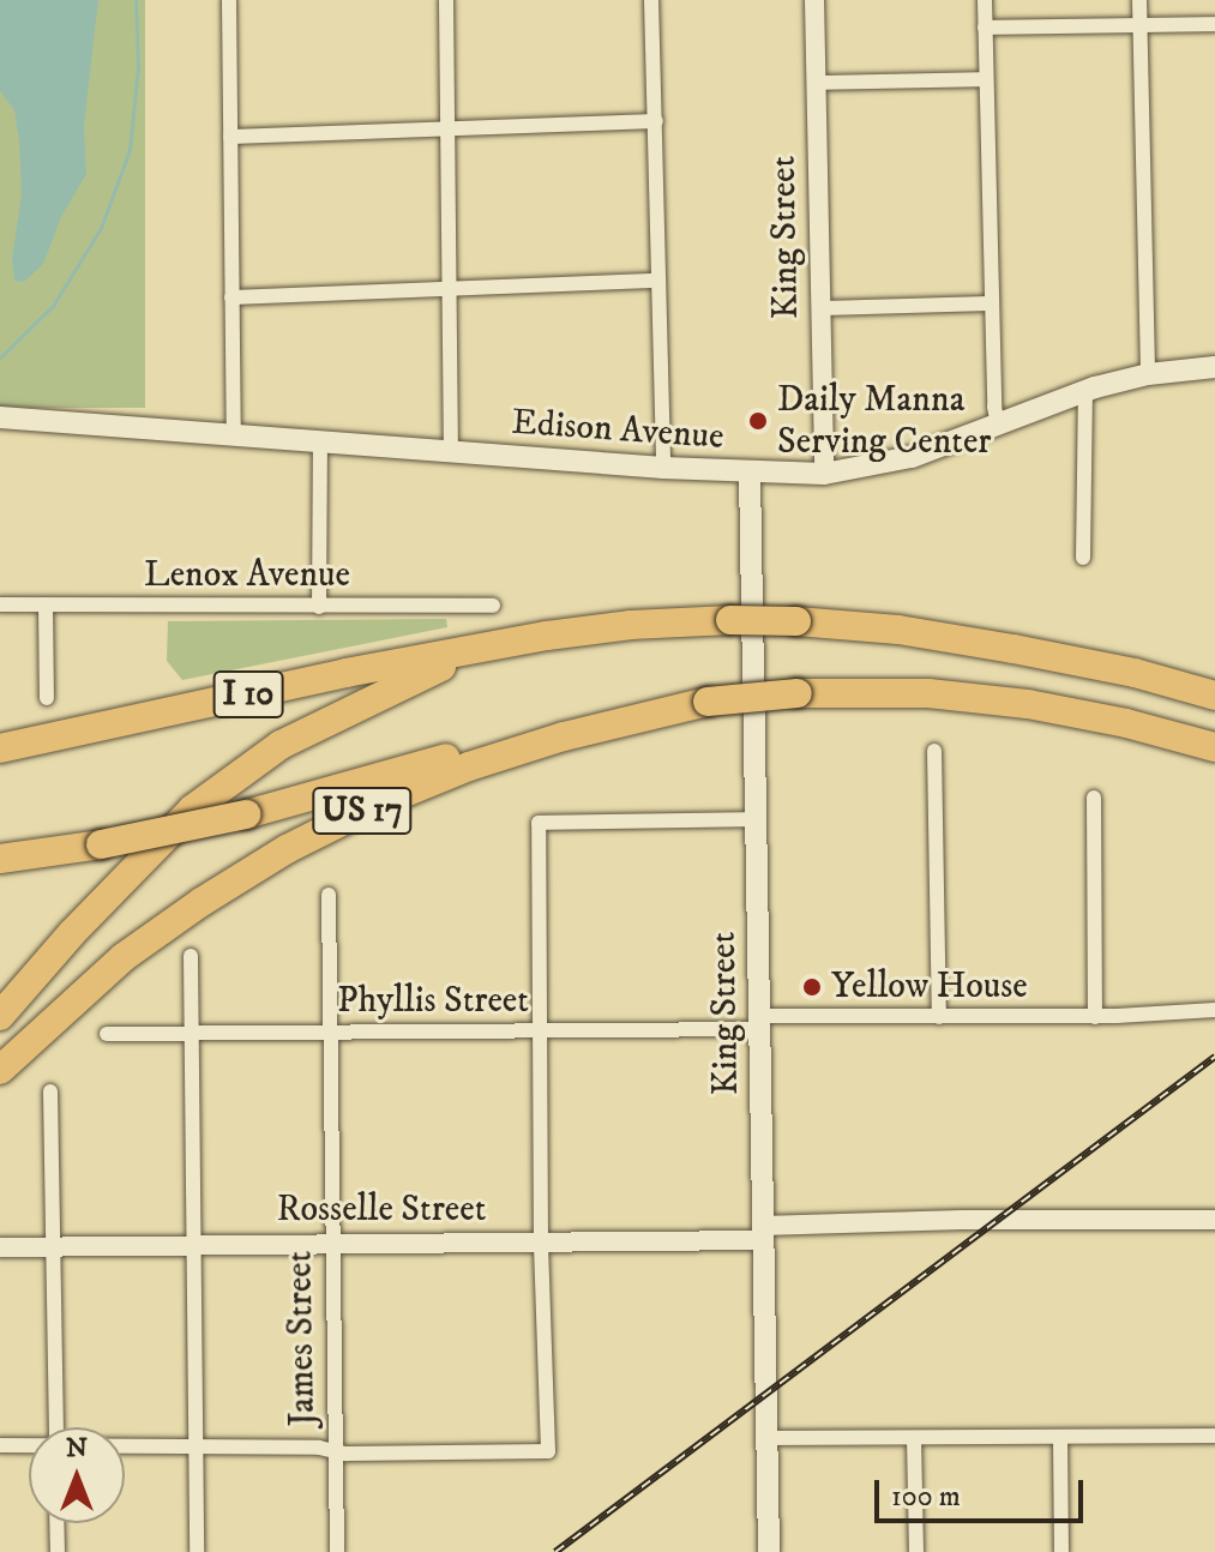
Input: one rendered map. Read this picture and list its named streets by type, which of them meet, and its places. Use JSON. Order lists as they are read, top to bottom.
{
  "streets": {
    "highway": ["I 10", "US 17"],
    "main road": ["King Street", "Edison Avenue"],
    "street": [
      "Lenox Avenue",
      "Phyllis Street",
      "Rosselle Street",
      "James Street"
    ]
  },
  "crossings": [
    ["King Street", "Edison Avenue"],
    ["King Street", "Phyllis Street"],
    ["King Street", "Rosselle Street"],
    ["I 10", "US 17"],
    ["Phyllis Street", "James Street"],
    ["Rosselle Street", "James Street"]
  ],
  "places": ["Daily Manna Serving Center", "Yellow House"],
  "scale_bar": "100 m",
  "north": "top"
}
